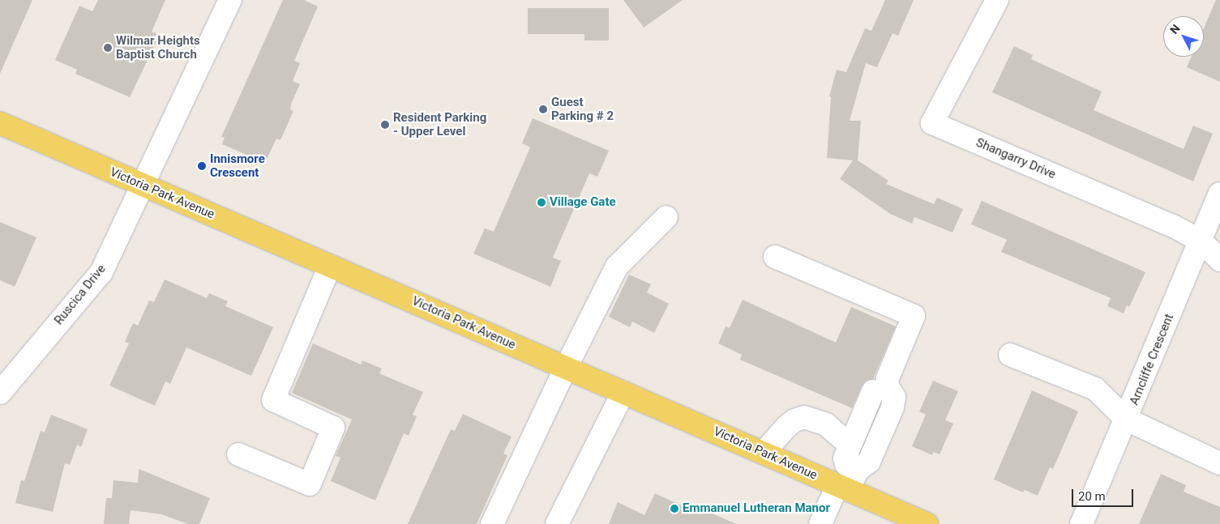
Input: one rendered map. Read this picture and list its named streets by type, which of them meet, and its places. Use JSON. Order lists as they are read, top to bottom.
{
  "streets": {
    "main road": ["Victoria Park Avenue"],
    "street": ["Shangarry Drive", "Ruscica Drive", "Arncliffe Crescent"]
  },
  "crossings": [
    ["Shangarry Drive", "Arncliffe Crescent"],
    ["Victoria Park Avenue", "Ruscica Drive"]
  ],
  "places": [
    "Wilmar Heights Baptist Church",
    "Guest Parking # 2",
    "Resident Parking - Upper Level",
    "Innismore Crescent",
    "Village Gate",
    "Emmanuel Lutheran Manor"
  ],
  "scale_bar": "20 m",
  "north": "top left"
}
